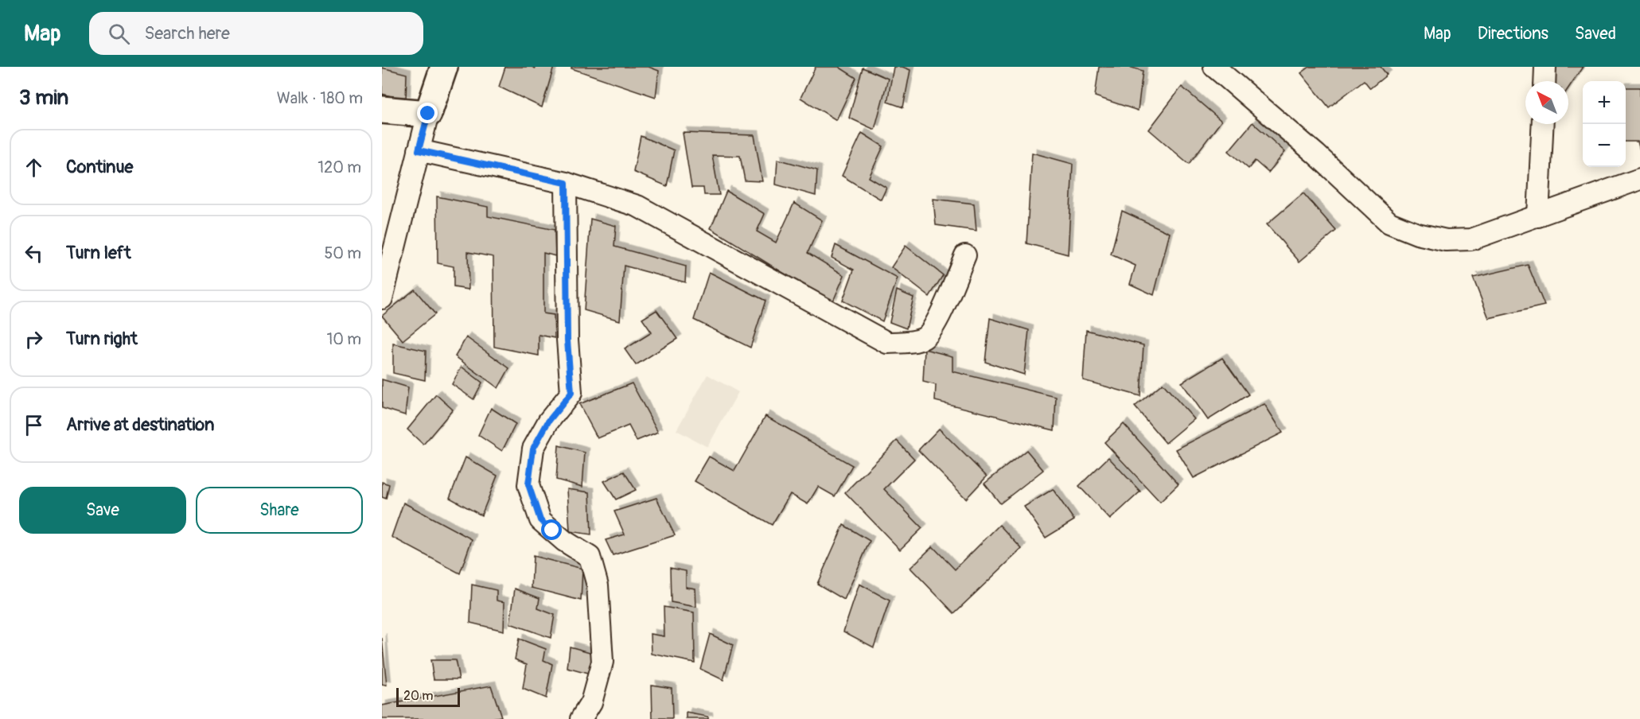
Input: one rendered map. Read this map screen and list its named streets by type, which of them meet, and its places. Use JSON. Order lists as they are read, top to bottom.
{
  "scale_bar": "20 m",
  "north": "top left",
  "page": {
    "header": "Map",
    "search": "Search here",
    "nav": ["Map", "Directions", "Saved"],
    "heading": ["3 min", "Walk · 180 m"],
    "map_buttons": ["+", "−"],
    "list": [
      ["Continue", "120 m"],
      ["Turn left", "50 m"],
      ["Turn right", "10 m"],
      "Arrive at destination"
    ],
    "buttons": ["Save", "Share"],
    "scale": "20 m"
  }
}
